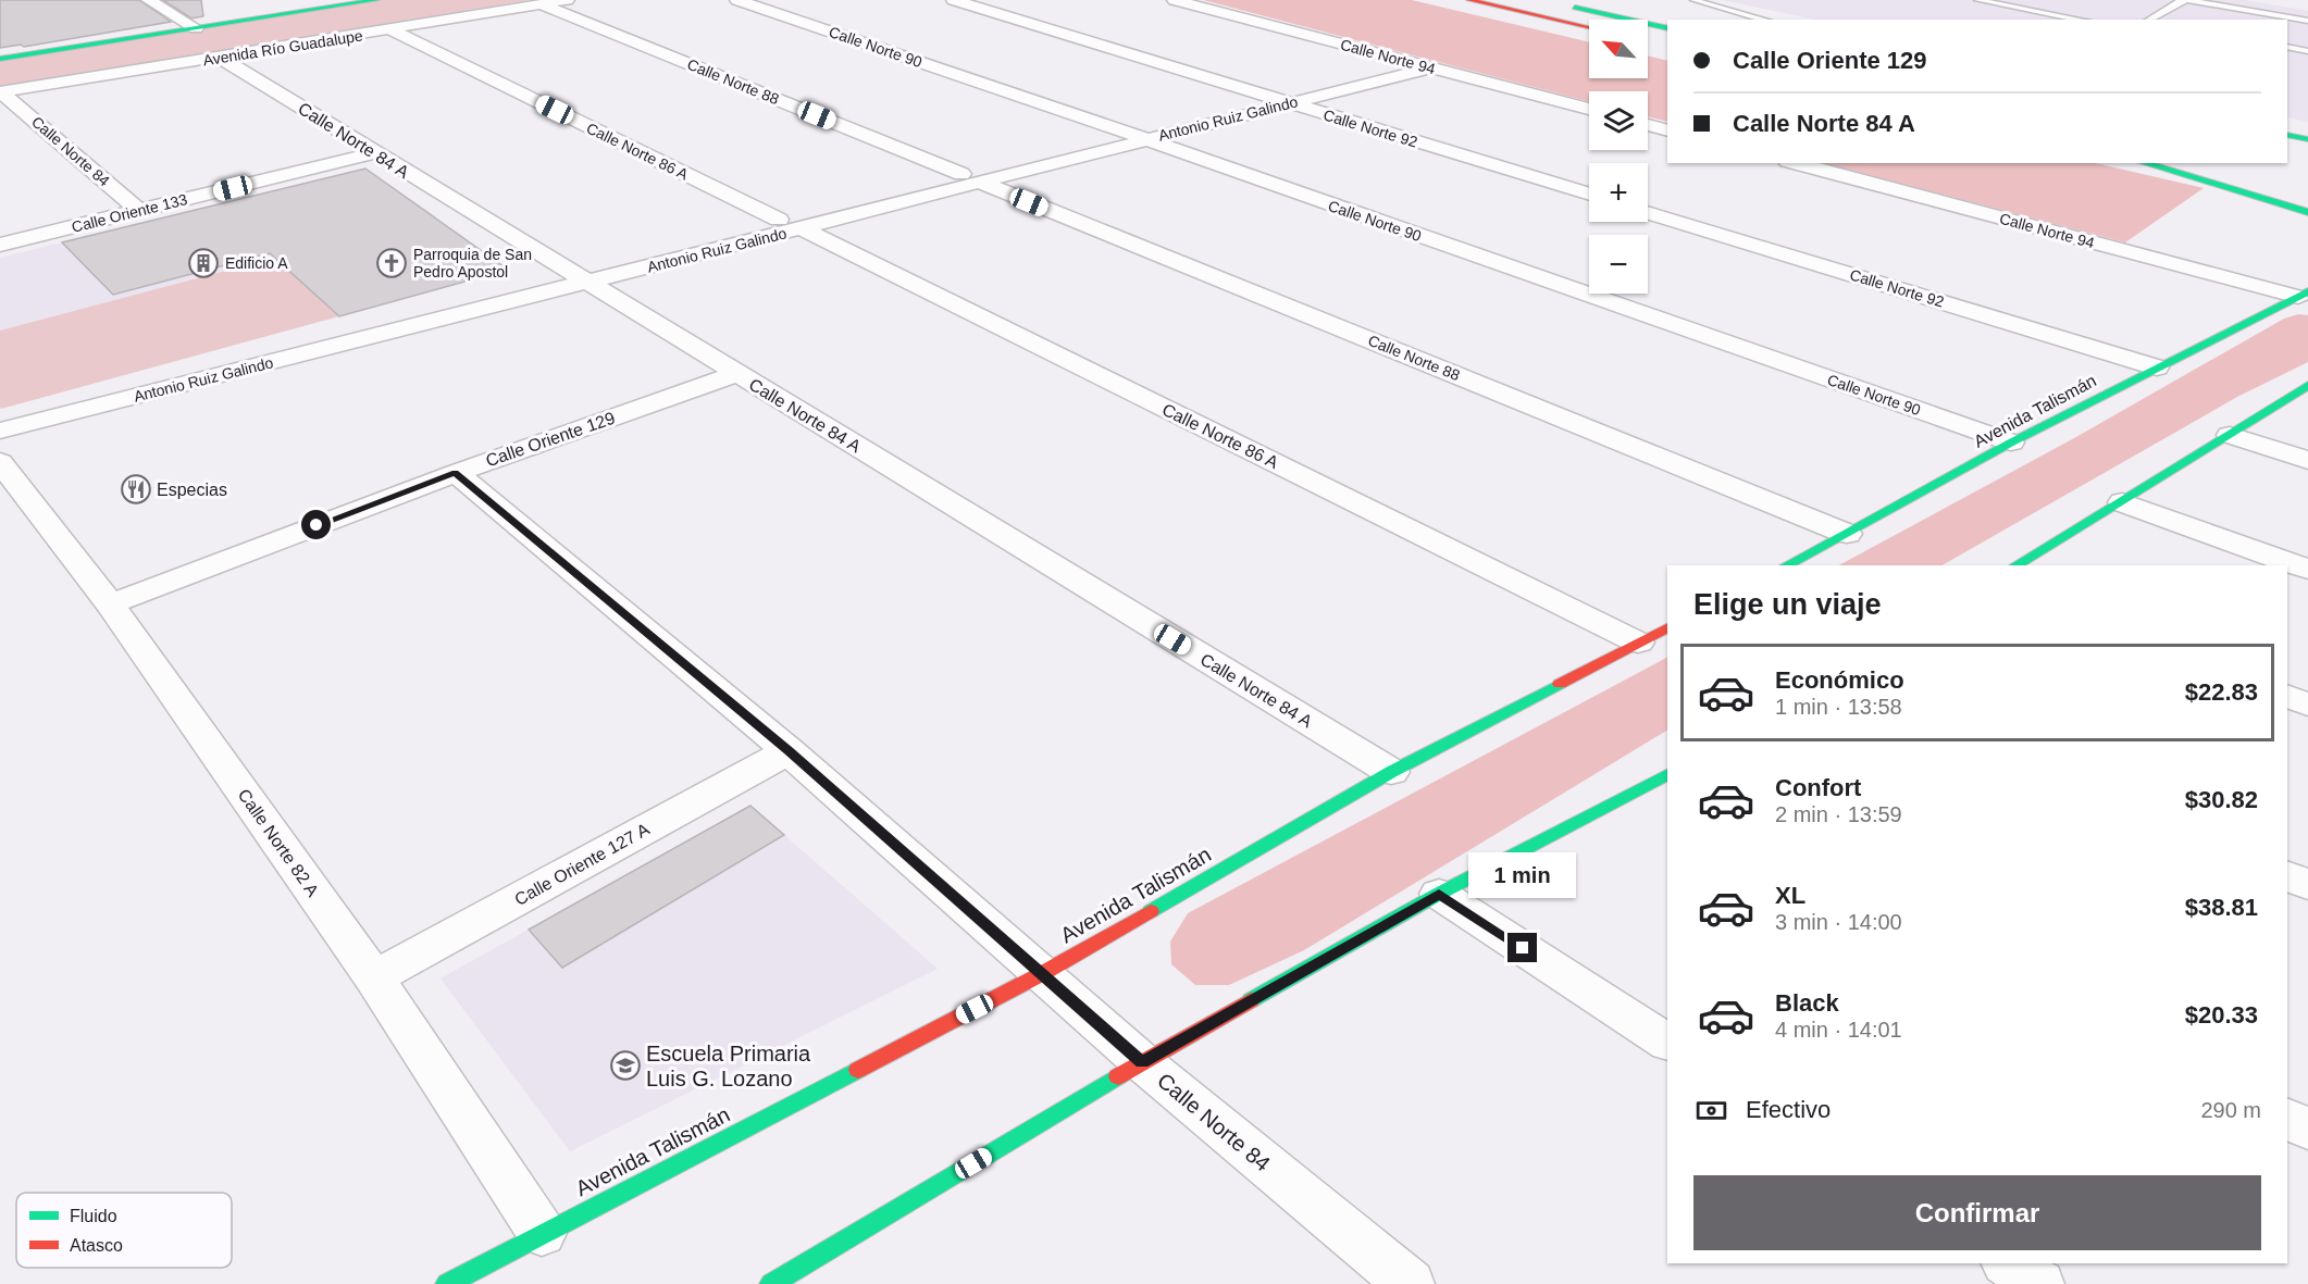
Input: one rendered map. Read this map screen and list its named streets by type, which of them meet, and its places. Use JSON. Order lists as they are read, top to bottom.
{
  "streets": {
    "main road": ["Avenida Río Guadalupe", "Avenida Talismán"],
    "street": [
      "Calle Norte 90",
      "Calle Norte 94",
      "Calle Norte 88",
      "Antonio Ruiz Galindo",
      "Calle Norte 92",
      "Calle Norte 84 A",
      "Calle Norte 84",
      "Calle Norte 86 A",
      "Calle Oriente 133",
      "Calle Oriente 129",
      "Calle Norte 82 A",
      "Calle Oriente 127 A"
    ]
  },
  "crossings": [
    ["Calle Norte 90", "Antonio Ruiz Galindo"],
    ["Calle Norte 90", "Avenida Talismán"],
    ["Avenida Río Guadalupe", "Calle Norte 88"],
    ["Avenida Río Guadalupe", "Calle Norte 84 A"],
    ["Avenida Río Guadalupe", "Calle Norte 84"],
    ["Avenida Río Guadalupe", "Calle Norte 86 A"],
    ["Calle Norte 94", "Antonio Ruiz Galindo"],
    ["Calle Norte 94", "Avenida Talismán"],
    ["Calle Norte 88", "Antonio Ruiz Galindo"],
    ["Calle Norte 88", "Avenida Talismán"],
    ["Antonio Ruiz Galindo", "Calle Norte 92"],
    ["Antonio Ruiz Galindo", "Calle Norte 84 A"],
    ["Antonio Ruiz Galindo", "Calle Norte 86 A"],
    ["Calle Norte 92", "Avenida Talismán"],
    ["Calle Norte 84 A", "Calle Oriente 133"],
    ["Calle Norte 84 A", "Avenida Talismán"],
    ["Calle Norte 84 A", "Calle Oriente 129"],
    ["Calle Norte 84", "Calle Oriente 133"],
    ["Calle Norte 84", "Avenida Talismán"],
    ["Calle Norte 84", "Calle Oriente 129"],
    ["Calle Norte 84", "Calle Oriente 127 A"],
    ["Calle Norte 86 A", "Avenida Talismán"],
    ["Avenida Talismán", "Calle Norte 82 A"],
    ["Calle Oriente 129", "Calle Norte 82 A"],
    ["Calle Norte 82 A", "Calle Oriente 127 A"]
  ],
  "places": {
    "building": ["Edificio A"],
    "church": ["Parroquia de San Pedro Apostol"],
    "restaurant": ["Especias"],
    "school or university": ["Escuela Primaria Luis G. Lozano"]
  },
  "legend": ["Fluido", "Atasco"],
  "north": "top left",
  "page": {
    "map_buttons": ["+", "−"],
    "banner": ["Calle Oriente 129", "Calle Norte 84 A"],
    "heading": "Elige un viaje",
    "list": [
      {
        "name": "Económico",
        "note": "1 min · 13:58",
        "value": "$22.83"
      },
      {
        "name": "Confort",
        "note": "2 min · 13:59",
        "value": "$30.82"
      },
      {
        "name": "XL",
        "note": "3 min · 14:00",
        "value": "$38.81"
      },
      {
        "name": "Black",
        "note": "4 min · 14:01",
        "value": "$20.33"
      }
    ],
    "bubble": "1 min",
    "pay": ["Efectivo", "290 m"],
    "buttons": "Confirmar"
  }
}
